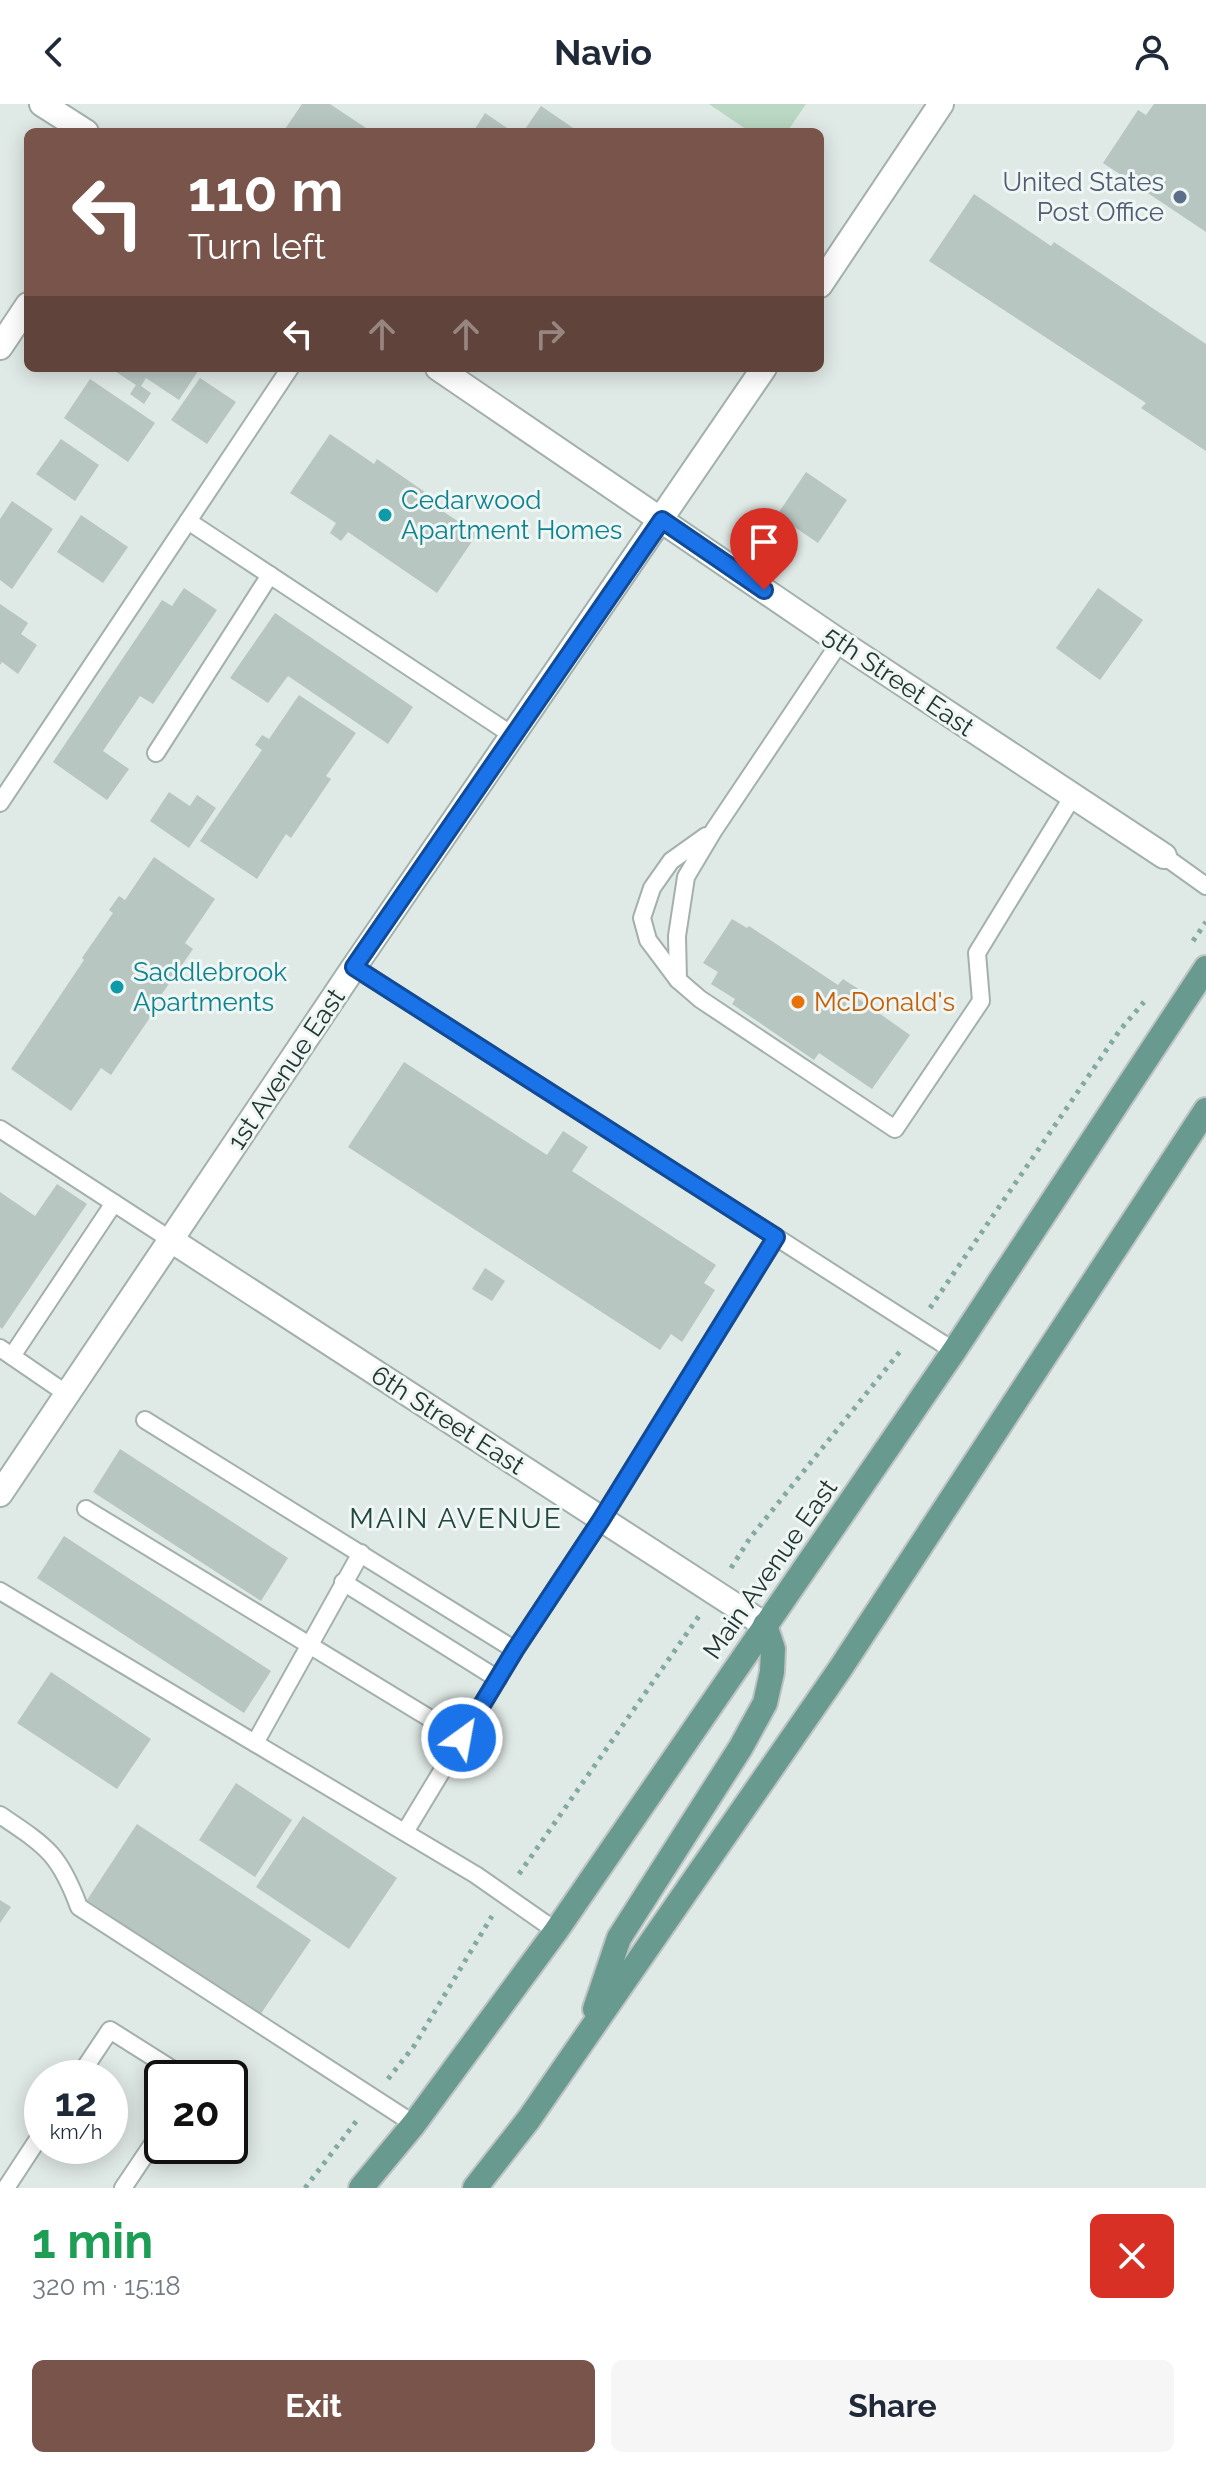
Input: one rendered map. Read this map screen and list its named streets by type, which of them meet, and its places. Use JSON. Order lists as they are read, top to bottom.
{
  "streets": {
    "main road": ["Main Avenue East"],
    "street": ["5th Street East", "1st Avenue East", "6th Street East"]
  },
  "crossings": [
    ["5th Street East", "1st Avenue East"],
    ["1st Avenue East", "6th Street East"],
    ["6th Street East", "Main Avenue East"]
  ],
  "districts": ["MAIN AVENUE"],
  "places": [
    "United States Post Office",
    "Cedarwood Apartment Homes",
    "Saddlebrook Apartments",
    "McDonald's"
  ],
  "page": {
    "header": "Navio",
    "turn": ["110 m", "Turn left"],
    "speed": "12 km/h",
    "limit": "20",
    "heading": ["1 min", "320 m · 15:18"],
    "buttons": ["Exit", "Share"]
  }
}
